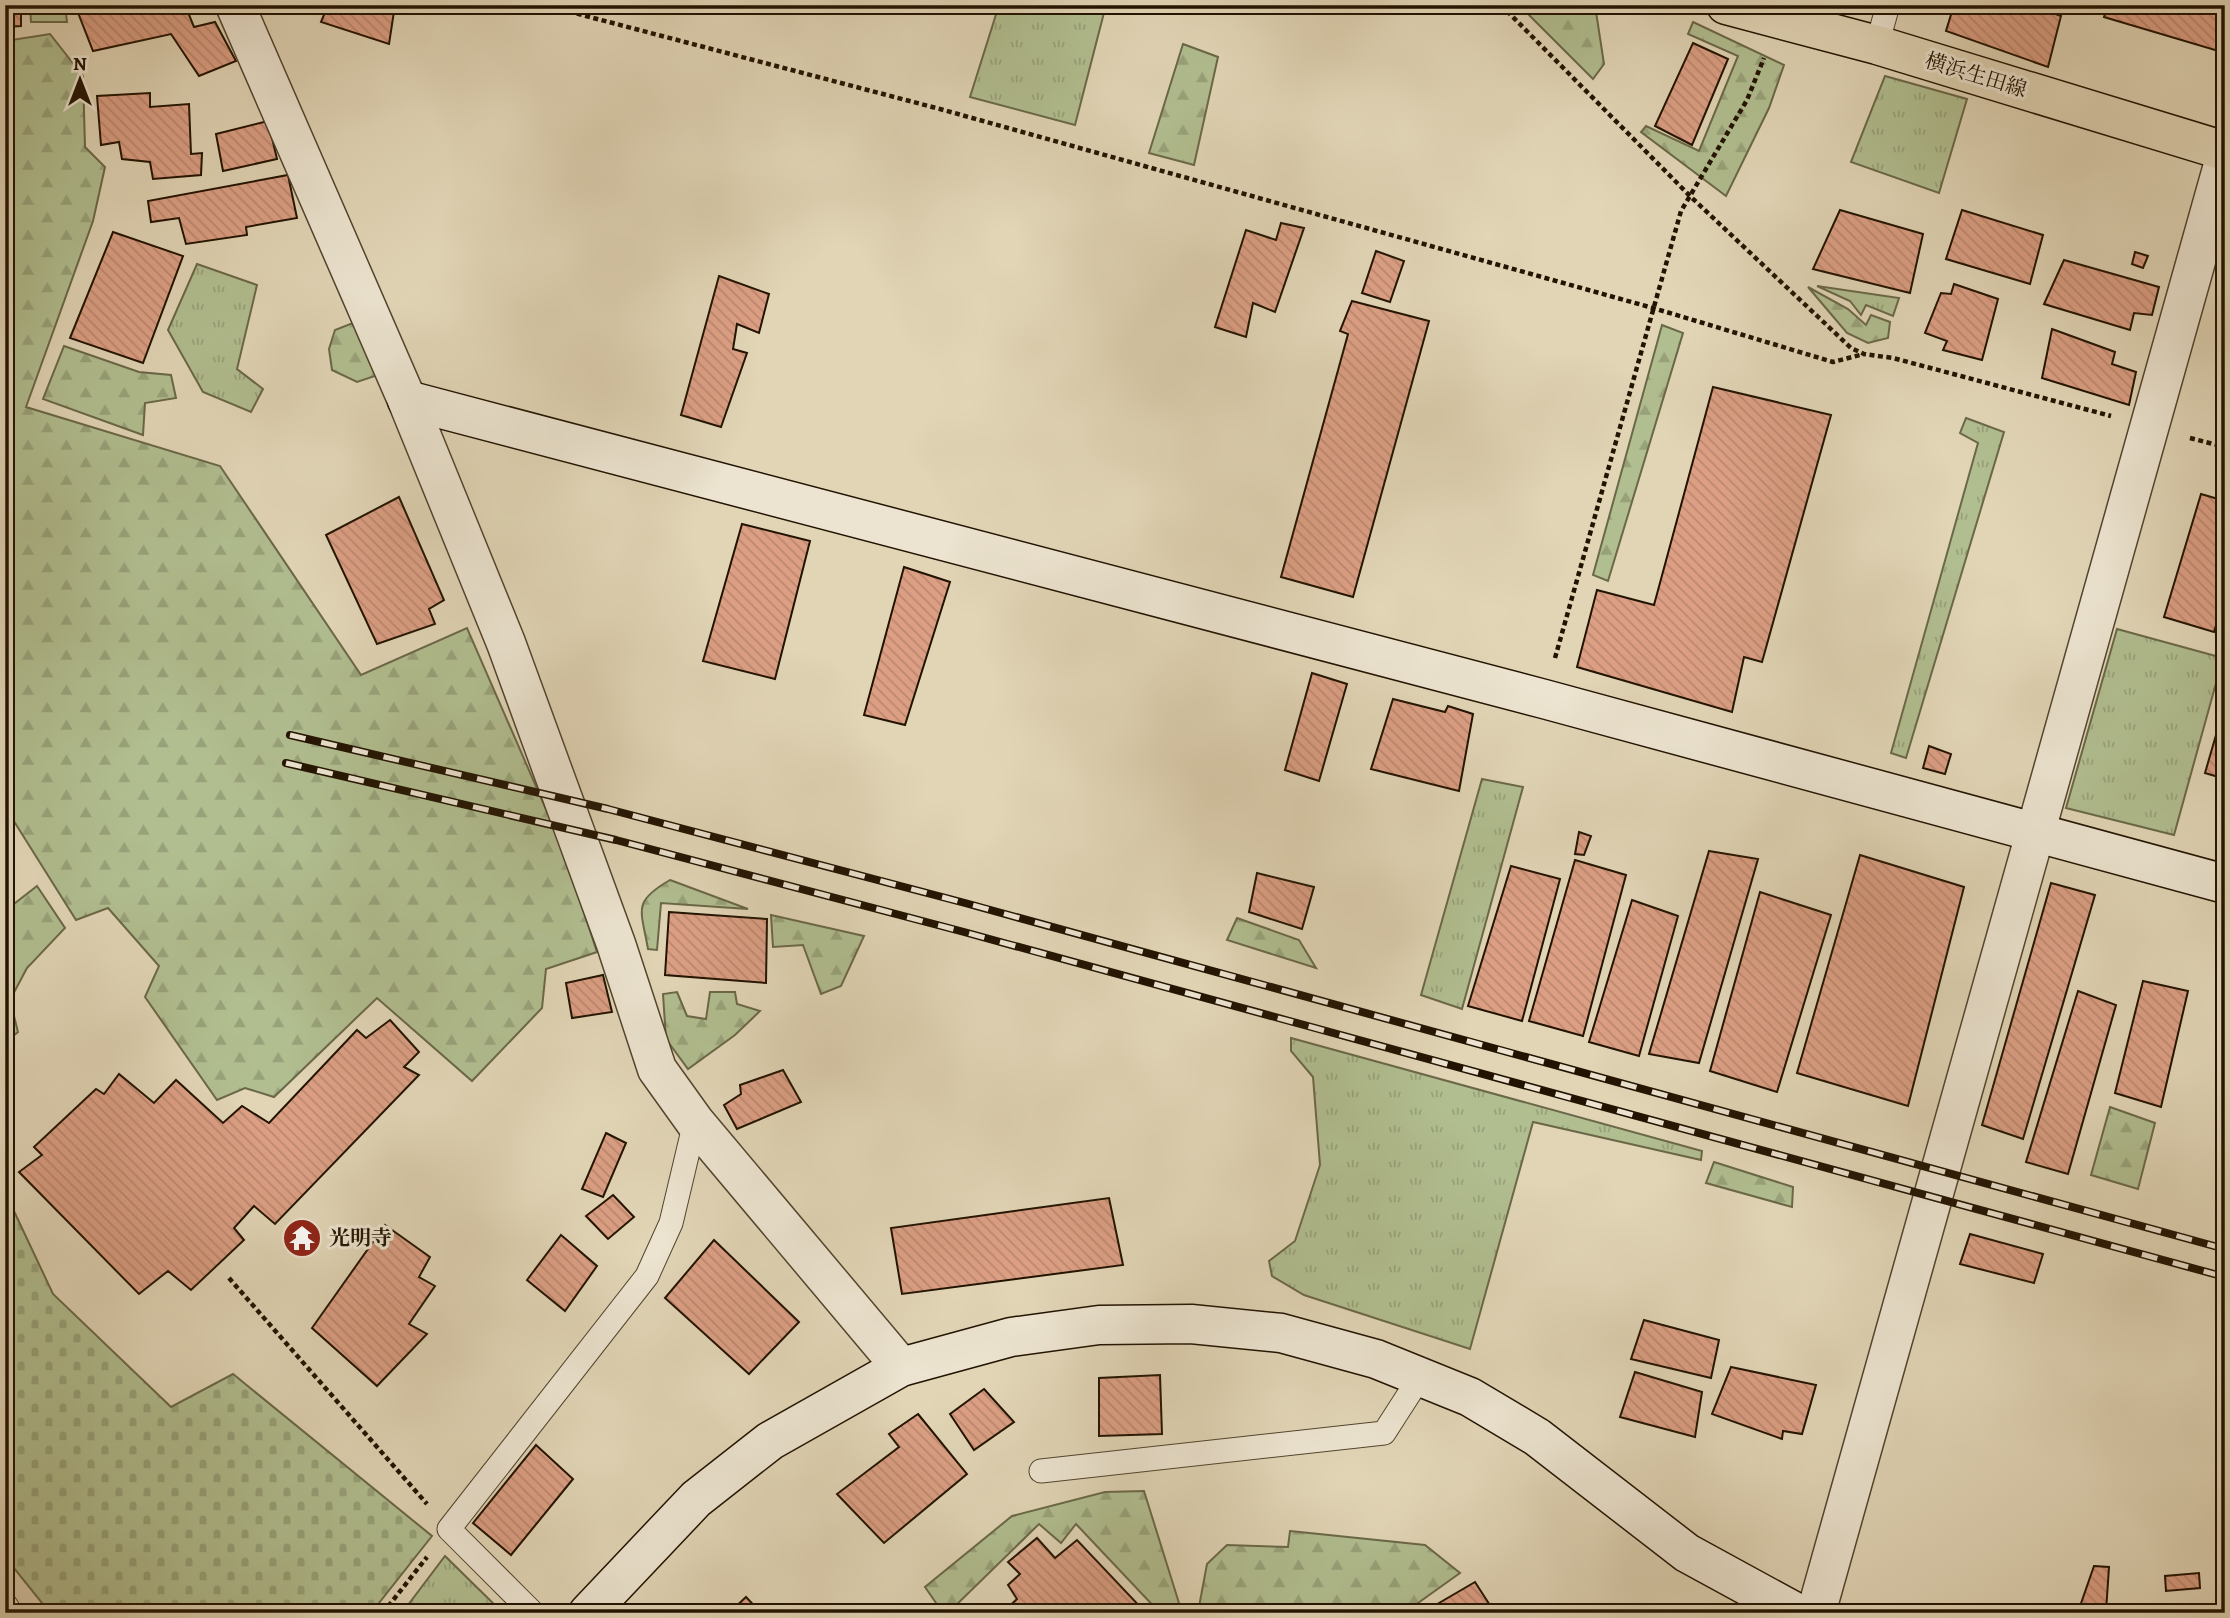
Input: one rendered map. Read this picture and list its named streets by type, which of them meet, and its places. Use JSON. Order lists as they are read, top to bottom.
{
  "streets": {
    "main road": ["横浜生田線"]
  },
  "places": {
    "temple": ["光明寺"]
  },
  "north": "top"
}
